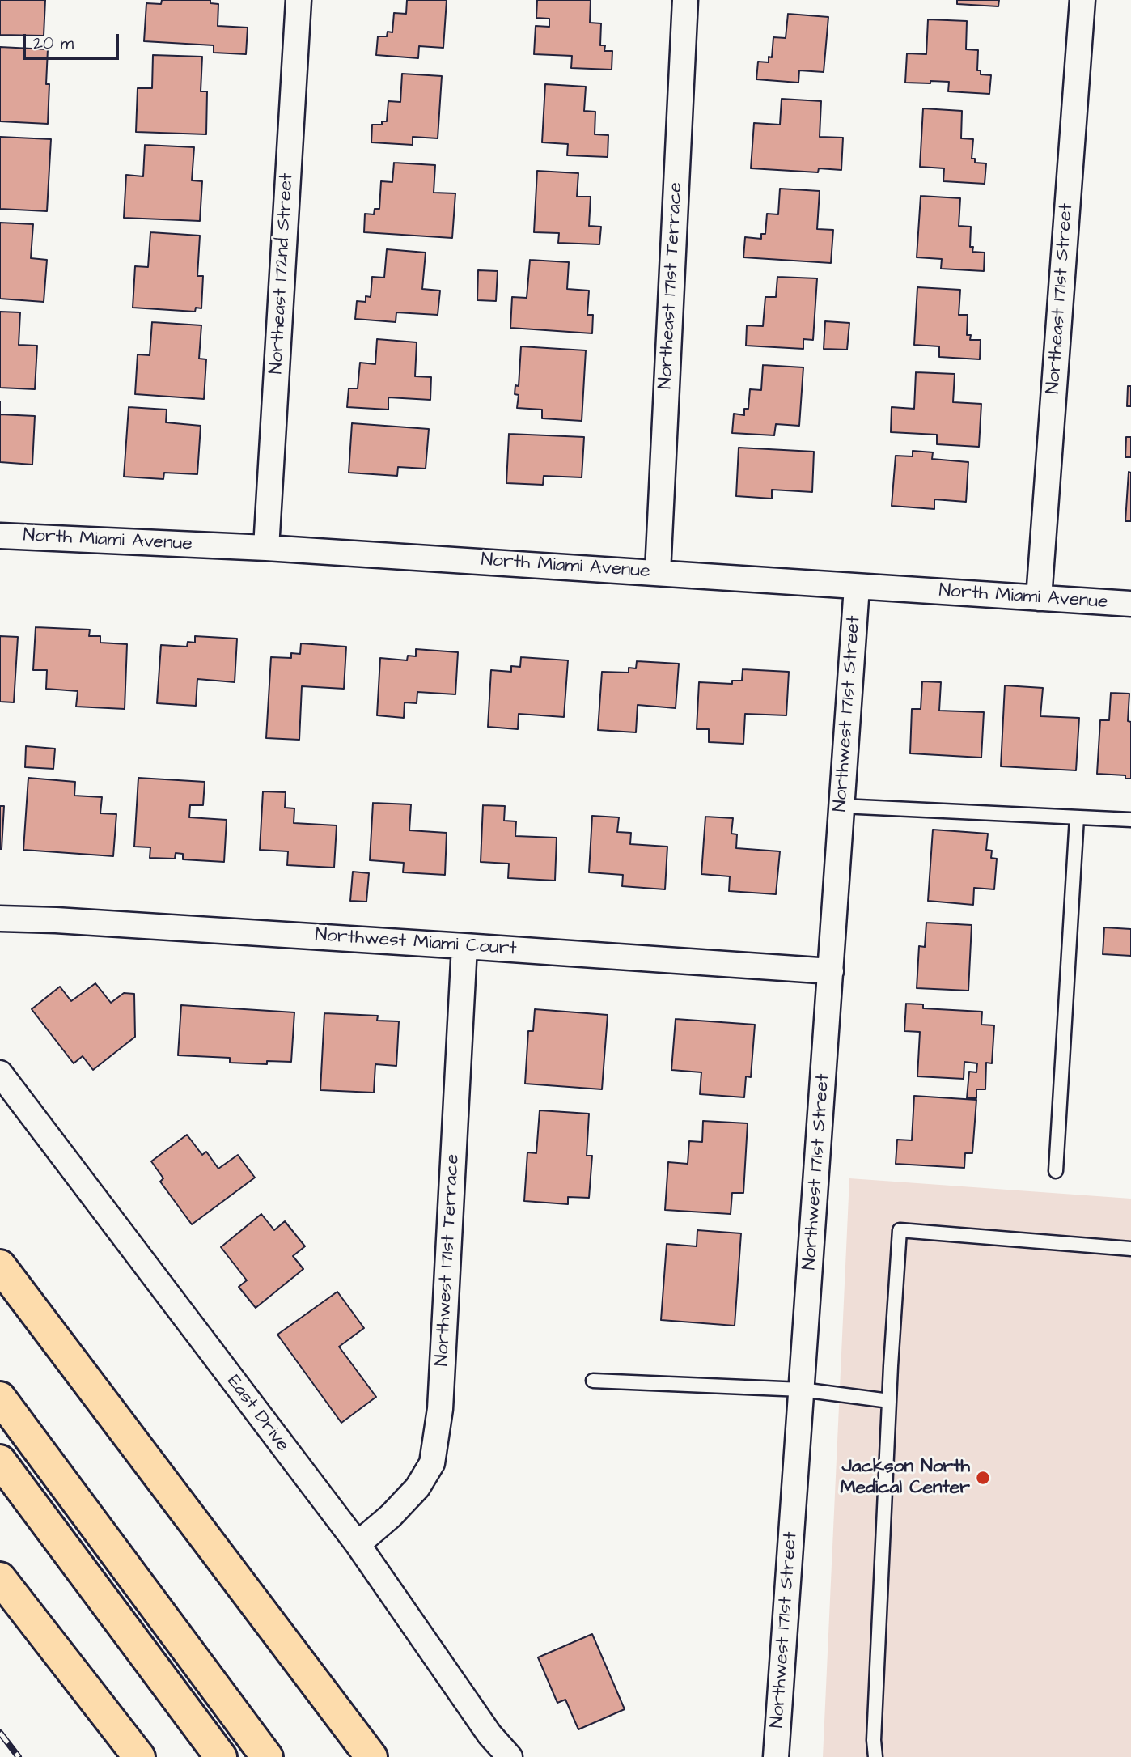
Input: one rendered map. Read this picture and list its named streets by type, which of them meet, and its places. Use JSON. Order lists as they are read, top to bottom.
{
  "streets": {
    "street": [
      "Northeast 172nd Street",
      "Northeast 171st Terrace",
      "Northeast 171st Street",
      "North Miami Avenue",
      "Northwest 171st Street",
      "Northwest Miami Court",
      "Northwest 171st Terrace",
      "East Drive"
    ]
  },
  "crossings": [
    ["Northeast 172nd Street", "North Miami Avenue"],
    ["Northeast 171st Terrace", "North Miami Avenue"],
    ["Northeast 171st Street", "North Miami Avenue"],
    ["North Miami Avenue", "Northwest 171st Street"],
    ["Northwest 171st Street", "Northwest Miami Court"],
    ["Northwest Miami Court", "Northwest 171st Terrace"],
    ["Northwest 171st Terrace", "East Drive"]
  ],
  "places": ["Jackson North Medical Center"],
  "scale_bar": "20 m"
}
